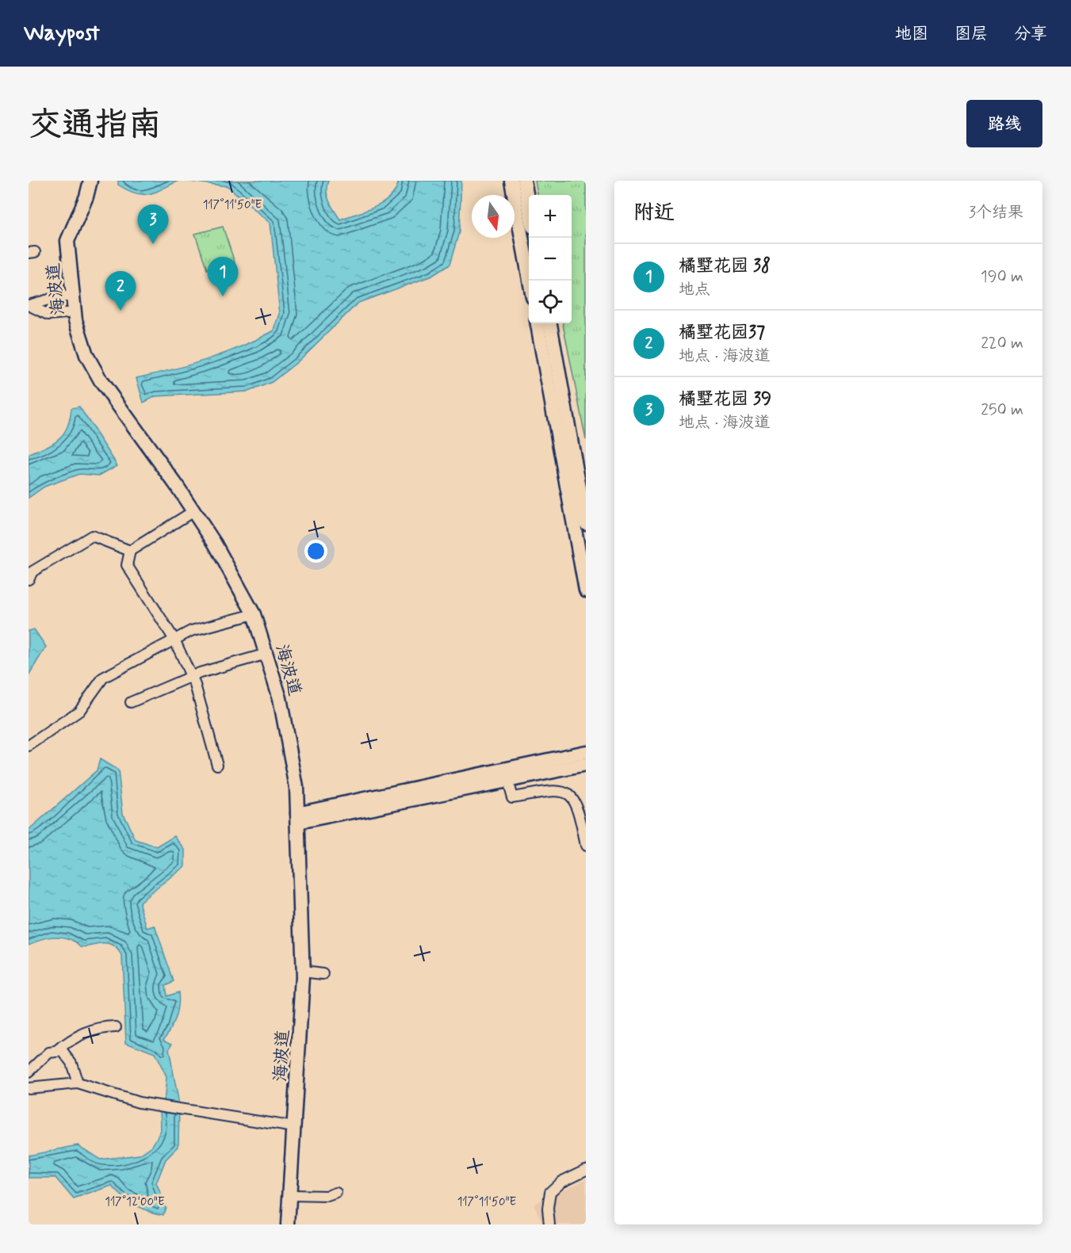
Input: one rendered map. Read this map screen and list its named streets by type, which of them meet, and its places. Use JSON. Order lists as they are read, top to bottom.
{
  "streets": {
    "street": ["海波道"]
  },
  "north": "bottom",
  "page": {
    "header": "Waypost",
    "nav": ["地图", "图层", "分享"],
    "buttons": "路线",
    "title": "交通指南",
    "heading": ["附近", "3个结果"],
    "map_buttons": ["+", "−"],
    "pins": ["3", "1", "2"],
    "list": [
      {
        "mark": "1",
        "name": "橘墅花园 38",
        "note": "地点",
        "value": "190 m"
      },
      {
        "mark": "2",
        "name": "橘墅花园37",
        "note": "地点 · 海波道",
        "value": "220 m"
      },
      {
        "mark": "3",
        "name": "橘墅花园 39",
        "note": "地点 · 海波道",
        "value": "250 m"
      }
    ]
  },
  "coordinates": ["117°11'50\"E", "117°12'00\"E"]
}
